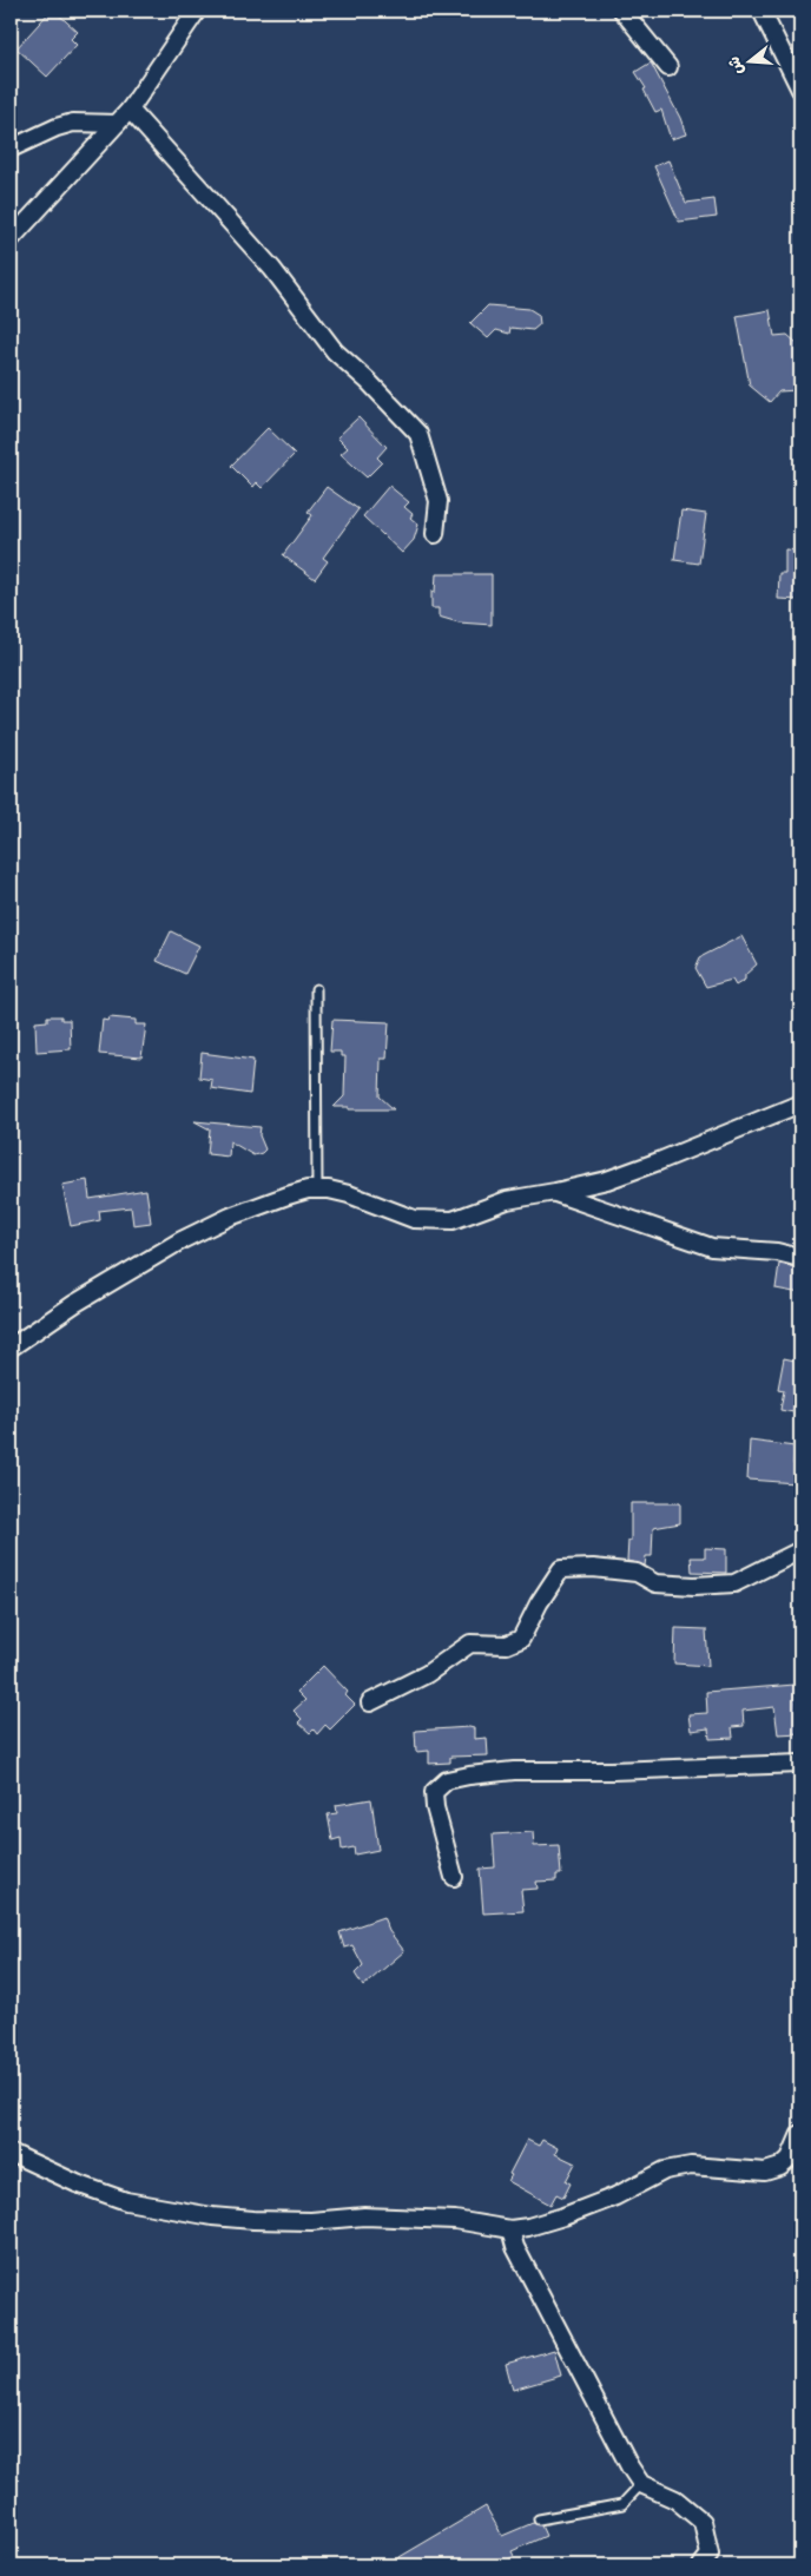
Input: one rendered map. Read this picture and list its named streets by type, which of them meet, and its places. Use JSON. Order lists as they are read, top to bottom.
{
  "north": "left"
}
